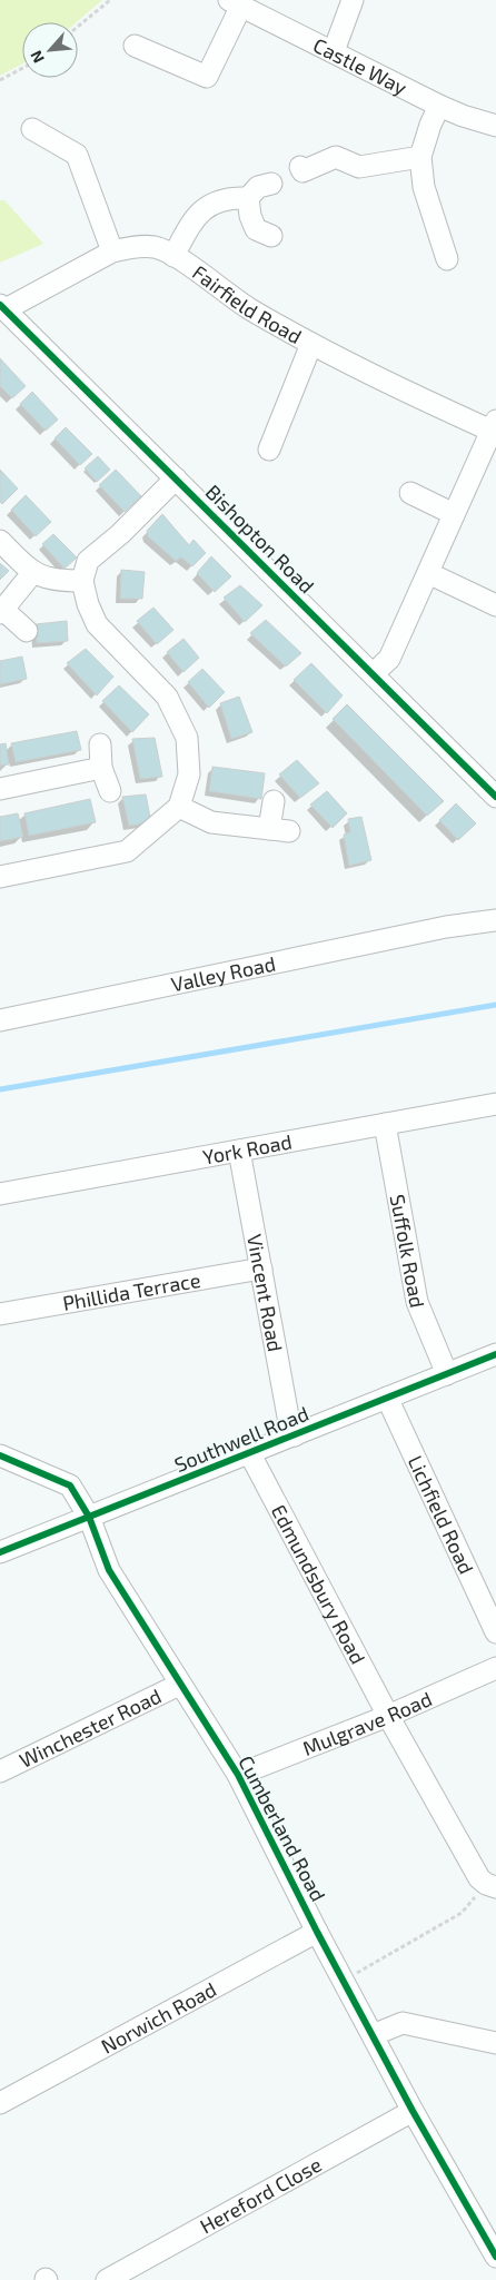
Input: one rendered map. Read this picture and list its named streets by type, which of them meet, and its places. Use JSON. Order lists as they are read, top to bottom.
{
  "streets": {
    "street": [
      "Castle Way",
      "Fairfield Road",
      "Bishopton Road",
      "Valley Road",
      "York Road",
      "Suffolk Road",
      "Phillida Terrace",
      "Vincent Road",
      "Southwell Road",
      "Lichfield Road",
      "Edmundsbury Road",
      "Mulgrave Road",
      "Winchester Road",
      "Cumberland Road",
      "Norwich Road",
      "Hereford Close"
    ]
  },
  "crossings": [
    ["Fairfield Road", "Bishopton Road"],
    ["York Road", "Suffolk Road"],
    ["York Road", "Vincent Road"],
    ["Suffolk Road", "Southwell Road"],
    ["Phillida Terrace", "Vincent Road"],
    ["Vincent Road", "Southwell Road"],
    ["Southwell Road", "Lichfield Road"],
    ["Southwell Road", "Edmundsbury Road"],
    ["Southwell Road", "Cumberland Road"],
    ["Edmundsbury Road", "Mulgrave Road"],
    ["Mulgrave Road", "Cumberland Road"],
    ["Winchester Road", "Cumberland Road"],
    ["Cumberland Road", "Norwich Road"],
    ["Cumberland Road", "Hereford Close"]
  ],
  "north": "bottom left"
}
